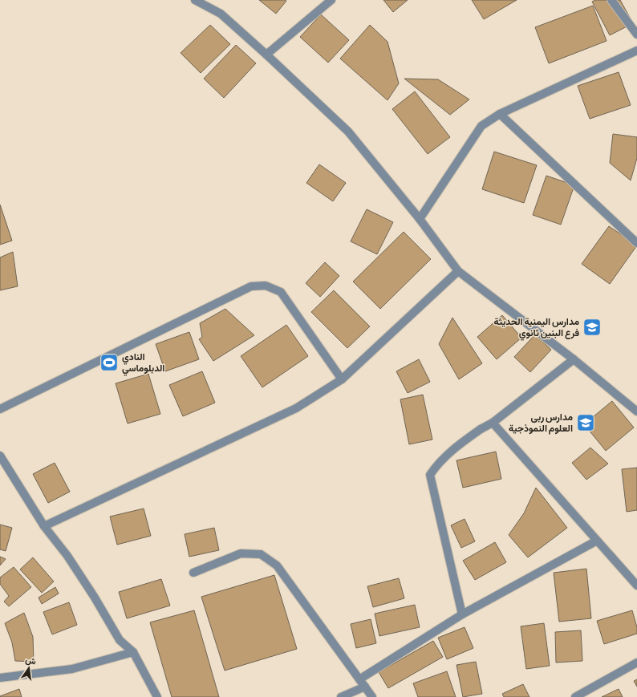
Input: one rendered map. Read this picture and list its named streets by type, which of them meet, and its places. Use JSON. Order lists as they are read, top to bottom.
{
  "places": {
    "school or university": ["مدارس اليمنية الحديثة فرع البنين ثانوي", "مدارس ربى العلوم النموذجية"],
    "sports": ["النادي الدبلوماسي"]
  },
  "north": "top"
}
